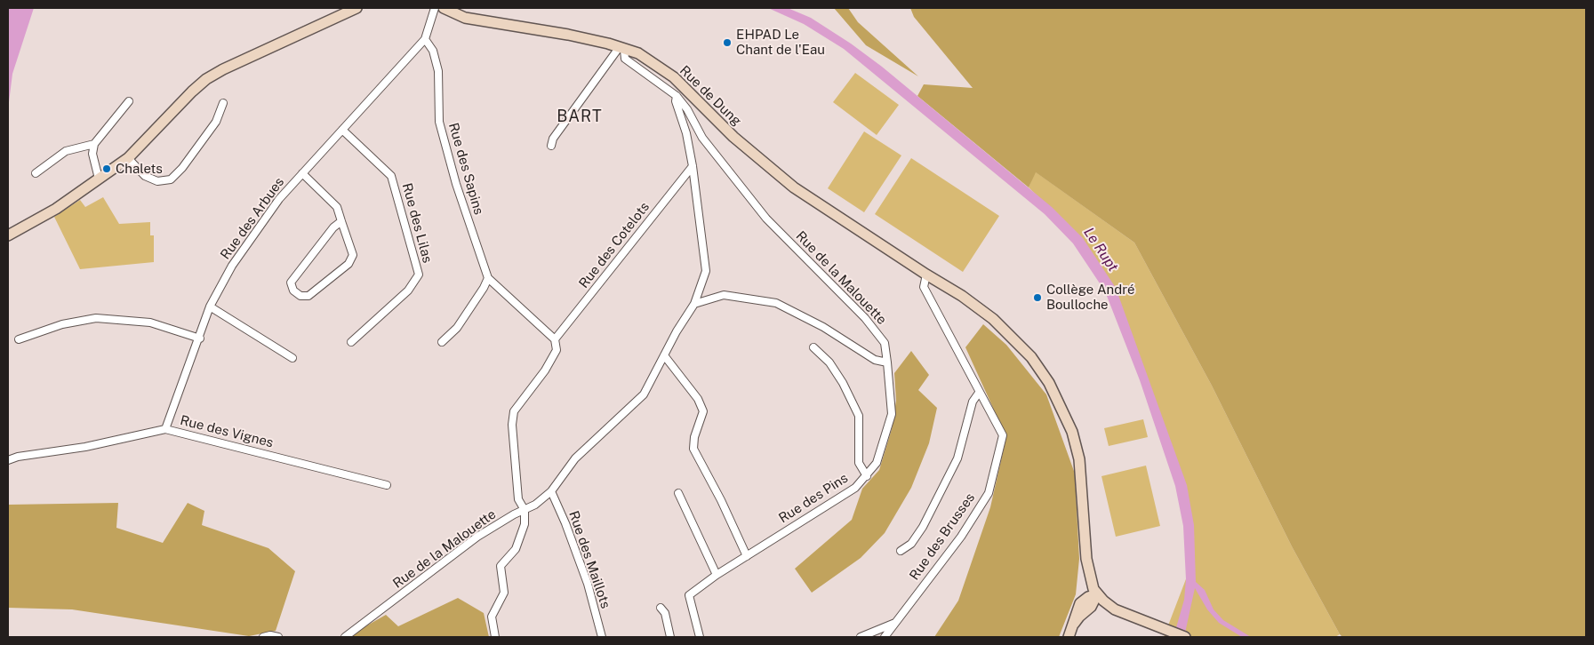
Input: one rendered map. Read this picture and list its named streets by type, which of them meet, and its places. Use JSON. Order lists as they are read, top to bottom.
{
  "streets": {
    "main road": ["Rue de Dung"],
    "street": [
      "Rue des Sapins",
      "Rue des Arbues",
      "Rue des Lilas",
      "Rue des Cotelots",
      "Rue de la Malouette",
      "Rue des Vignes",
      "Rue des Pins",
      "Rue des Brusses",
      "Rue des Maillots"
    ]
  },
  "crossings": [
    ["Rue de Dung", "Rue de la Malouette"],
    ["Rue de Dung", "Rue des Brusses"],
    ["Rue des Sapins", "Rue des Arbues"],
    ["Rue des Sapins", "Rue des Cotelots"],
    ["Rue des Arbues", "Rue des Lilas"],
    ["Rue des Arbues", "Rue des Vignes"],
    ["Rue des Cotelots", "Rue de la Malouette"],
    ["Rue de la Malouette", "Rue des Pins"],
    ["Rue de la Malouette", "Rue des Maillots"]
  ],
  "districts": ["BART"],
  "water": ["Le Rupt"],
  "places": ["EHPAD Le Chant de l'Eau", "Chalets", "Collège André Boulloche"]
}
